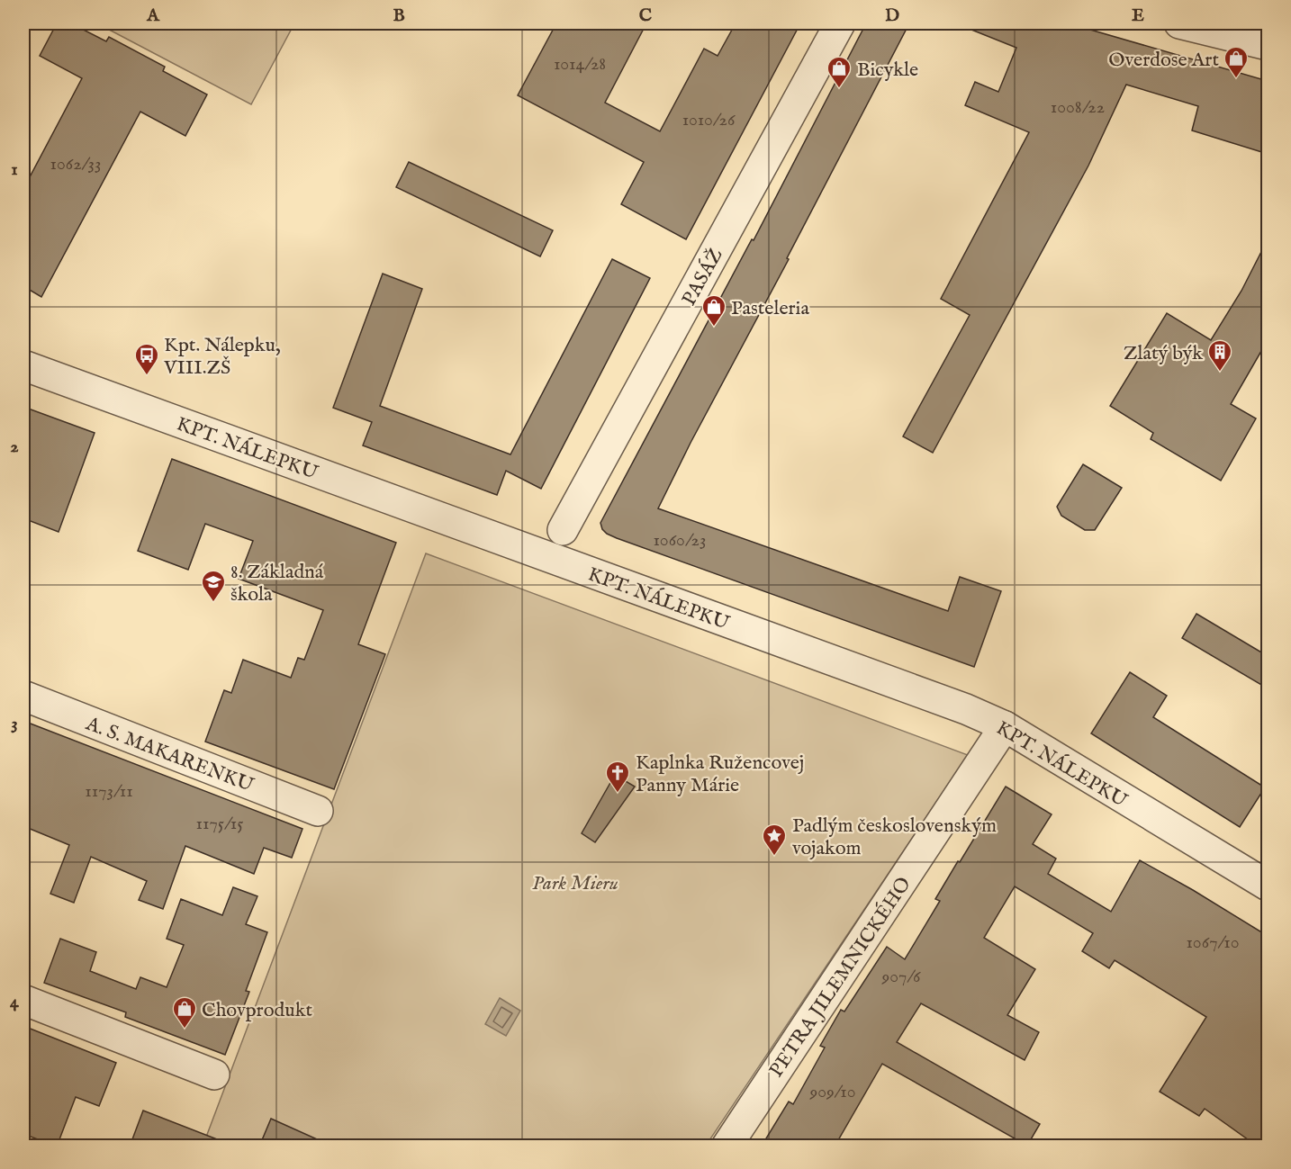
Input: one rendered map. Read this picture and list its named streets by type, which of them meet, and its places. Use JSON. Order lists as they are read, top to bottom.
{
  "streets": {
    "street": [
      "PASÁŽ",
      "KPT. NÁLEPKU",
      "A. S. MAKARENKU",
      "PETRA JILEMNICKÉHO"
    ]
  },
  "crossings": [
    ["KPT. NÁLEPKU", "PETRA JILEMNICKÉHO"]
  ],
  "parks": ["Park Mieru"],
  "places": {
    "shop": [
      "Overdose Art",
      "Bicykle",
      "Pasteleria",
      "Chovprodukt"
    ],
    "building": ["Zlatý býk"],
    "bus stop": ["Kpt. Nálepku, VIII.ZŠ"],
    "school or university": ["8. Základná škola"],
    "church": ["Kaplnka Ružencovej Panny Márie"],
    "place": ["Padlým československým vojakom"]
  },
  "house_numbers": [
    "1014/28",
    "1008/22",
    "1010/26",
    "1062/33",
    "1060/23",
    "1173/11",
    "1175/15",
    "1067/10",
    "907/6",
    "909/10"
  ],
  "grid": {
    "columns": [
      "A",
      "B",
      "C",
      "D",
      "E"
    ],
    "rows": [
      "1",
      "2",
      "3",
      "4"
    ]
  }
}
